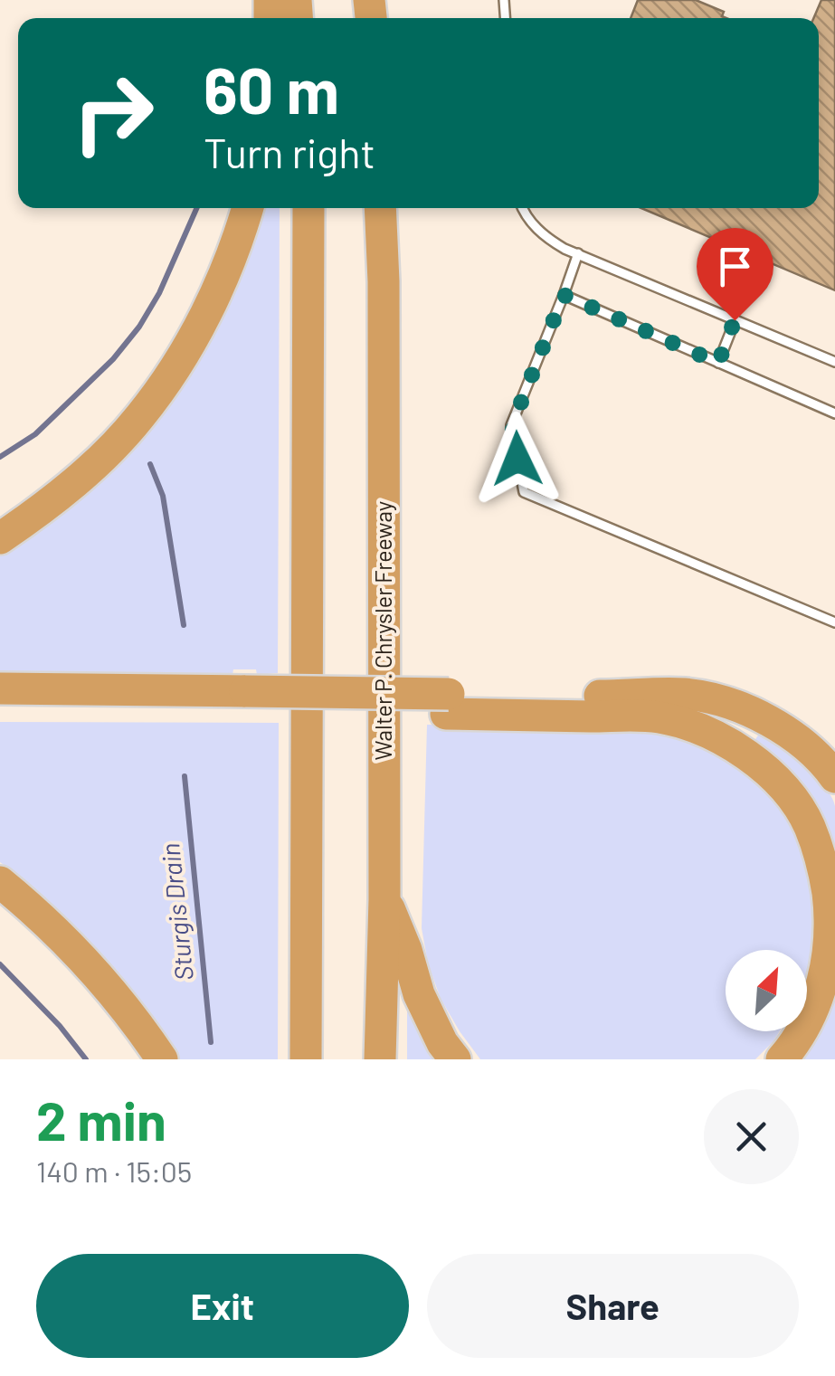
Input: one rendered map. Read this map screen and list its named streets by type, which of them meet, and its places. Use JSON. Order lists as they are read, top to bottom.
{
  "streets": {
    "highway": ["Walter P. Chrysler Freeway"]
  },
  "water": ["Sturgis Drain"],
  "north": "top right",
  "page": {
    "turn": ["60 m", "Turn right"],
    "heading": ["2 min", "140 m · 15:05"],
    "buttons": ["Exit", "Share"]
  }
}
